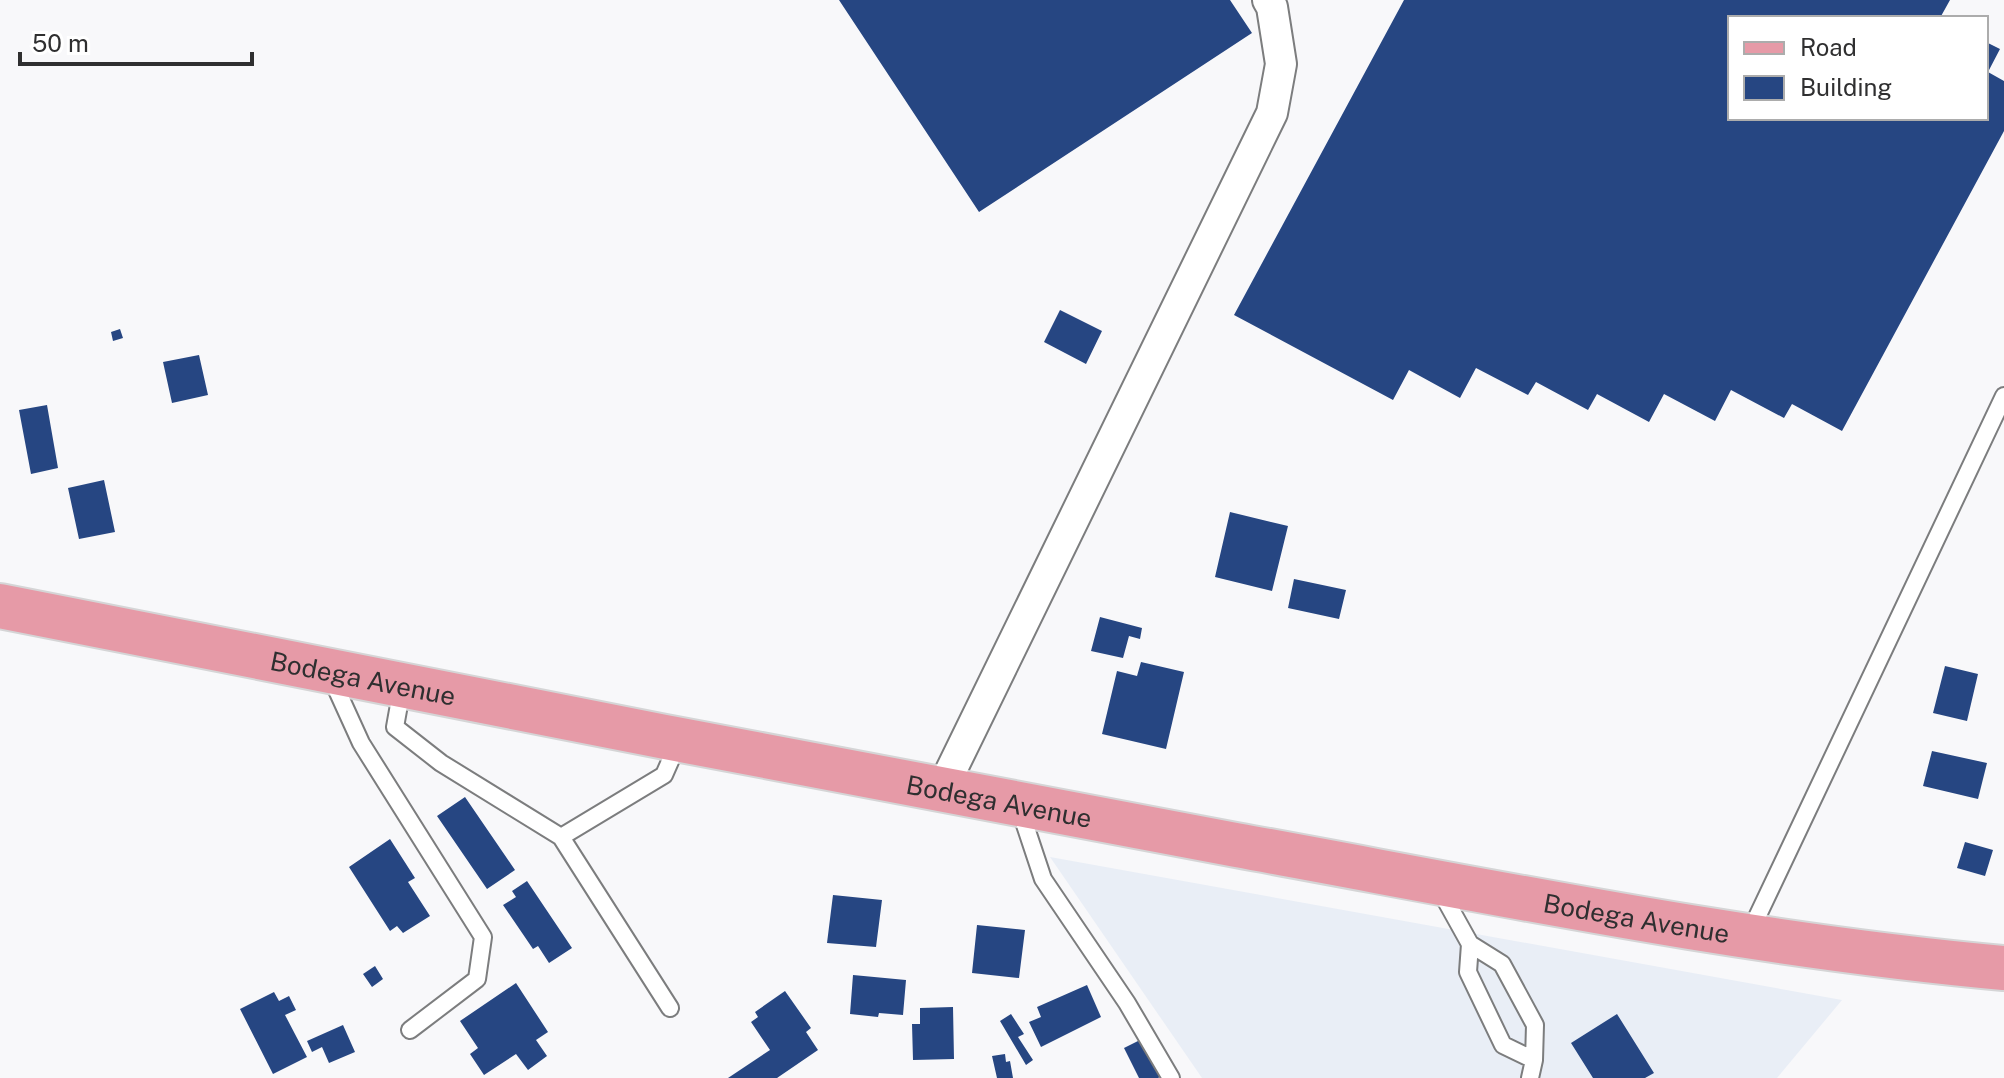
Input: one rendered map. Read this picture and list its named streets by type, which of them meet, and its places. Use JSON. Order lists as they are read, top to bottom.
{
  "streets": {
    "main road": ["Bodega Avenue"]
  },
  "legend": ["Road", "Building"],
  "scale_bar": "50 m"
}
